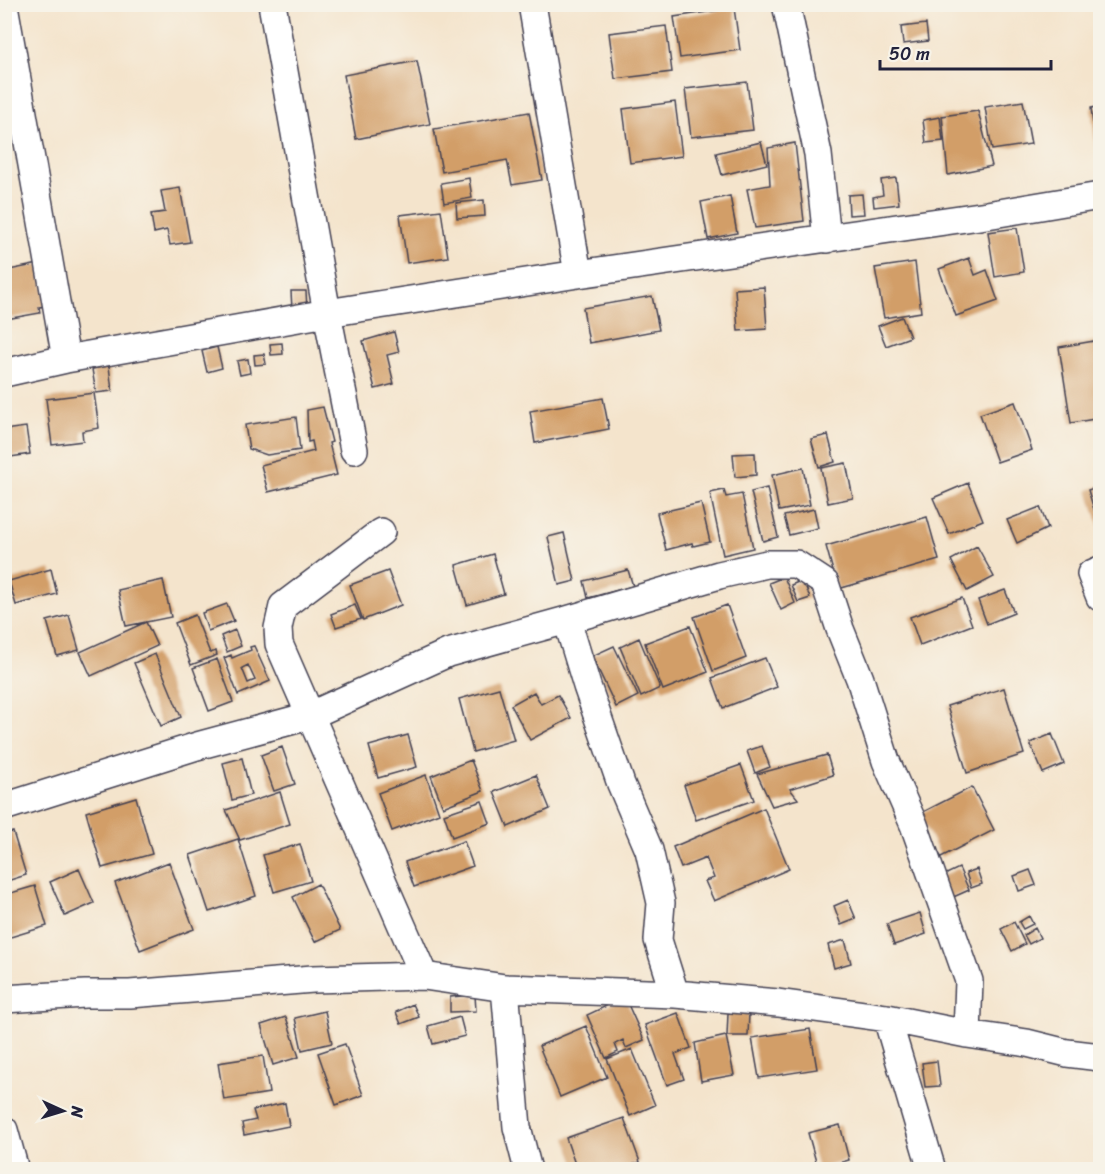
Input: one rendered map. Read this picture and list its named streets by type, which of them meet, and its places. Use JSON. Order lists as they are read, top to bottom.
{
  "scale_bar": "50 m",
  "north": "right"
}
